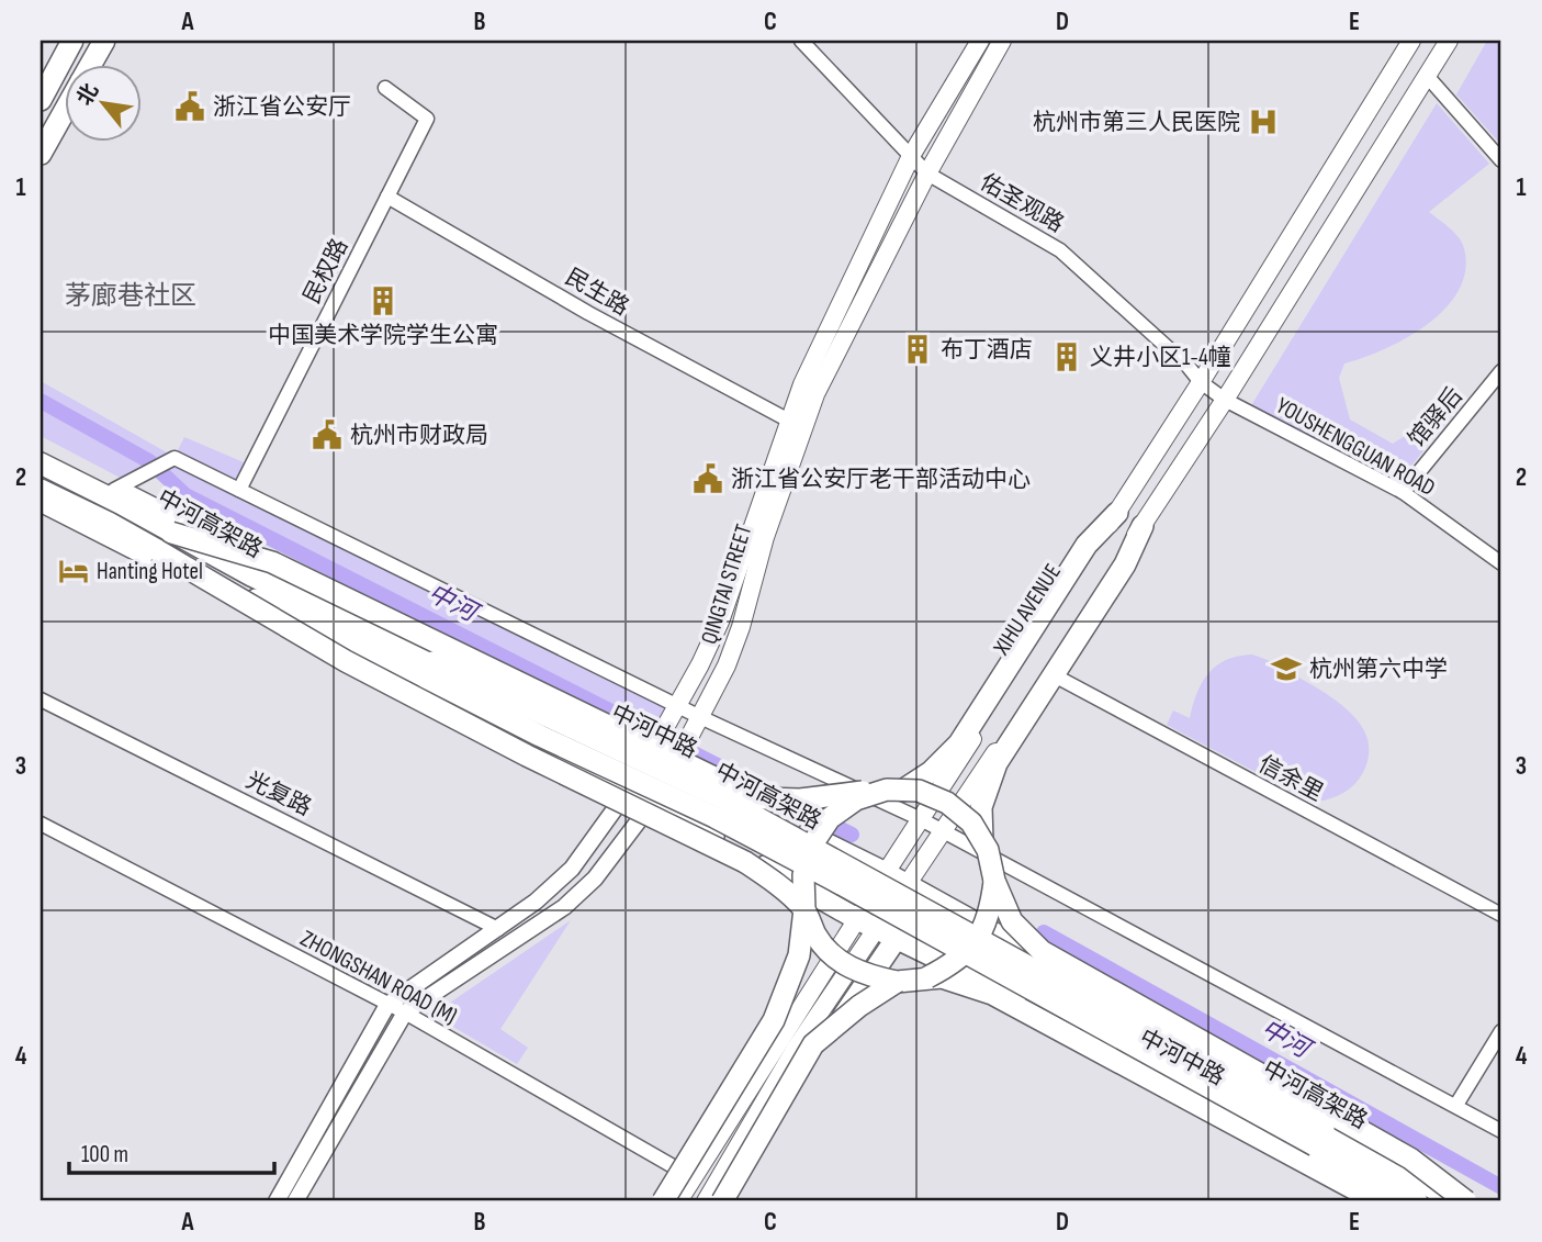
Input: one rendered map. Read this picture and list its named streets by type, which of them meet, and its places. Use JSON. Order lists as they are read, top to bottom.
{
  "streets": {
    "main road": [
      "中河高架路",
      "QINGTAI STREET",
      "XIHU AVENUE",
      "中河中路"
    ],
    "street": [
      "佑圣观路",
      "民权路",
      "民生路",
      "馆驿后",
      "YOUSHENGGUAN ROAD",
      "信余里",
      "光复路",
      "ZHONGSHAN ROAD (M)"
    ]
  },
  "crossings": [
    ["佑圣观路", "YOUSHENGGUAN ROAD"],
    ["佑圣观路", "QINGTAI STREET"],
    ["佑圣观路", "XIHU AVENUE"],
    ["民权路", "民生路"],
    ["民权路", "中河中路"],
    ["民生路", "QINGTAI STREET"],
    ["馆驿后", "YOUSHENGGUAN ROAD"],
    ["QINGTAI STREET", "中河中路"],
    ["QINGTAI STREET", "光复路"],
    ["QINGTAI STREET", "ZHONGSHAN ROAD (M)"],
    ["XIHU AVENUE", "中河中路"],
    ["XIHU AVENUE", "ZHONGSHAN ROAD (M)"]
  ],
  "districts": ["茅廊巷社区"],
  "water": ["中河"],
  "places": {
    "public building": ["浙江省公安厅", "杭州市财政局", "浙江省公安厅老干部活动中心"],
    "hospital": ["杭州市第三人民医院"],
    "building": ["中国美术学院学生公寓", "布丁酒店", "义井小区1-4幢"],
    "hotel": ["Hanting Hotel"],
    "school or university": ["杭州第六中学"]
  },
  "scale_bar": "100 m",
  "north": "top left",
  "grid": {
    "columns": [
      "A",
      "B",
      "C",
      "D",
      "E"
    ],
    "rows": [
      "1",
      "2",
      "3",
      "4"
    ]
  }
}
